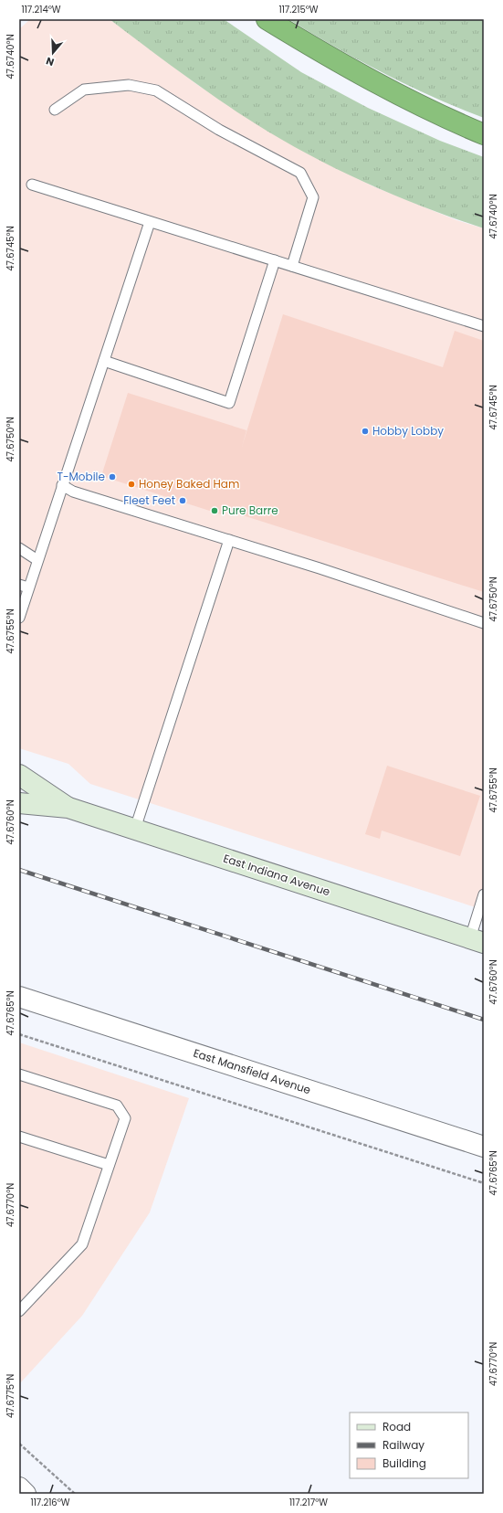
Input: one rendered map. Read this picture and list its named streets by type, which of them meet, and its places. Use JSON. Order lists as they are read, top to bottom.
{
  "streets": {
    "main road": ["East Indiana Avenue"],
    "street": ["East Mansfield Avenue"]
  },
  "places": [
    "Hobby Lobby",
    "T-Mobile",
    "Honey Baked Ham",
    "Fleet Feet",
    "Pure Barre"
  ],
  "legend": ["Road", "Railway", "Building"],
  "north": "bottom",
  "coordinates": [
    "117.214°W",
    "117.215°W",
    "47.6740°N",
    "47.6745°N",
    "47.6750°N",
    "47.6755°N",
    "47.6760°N",
    "47.6765°N",
    "47.6770°N",
    "47.6775°N",
    "117.216°W",
    "117.217°W"
  ]
}
